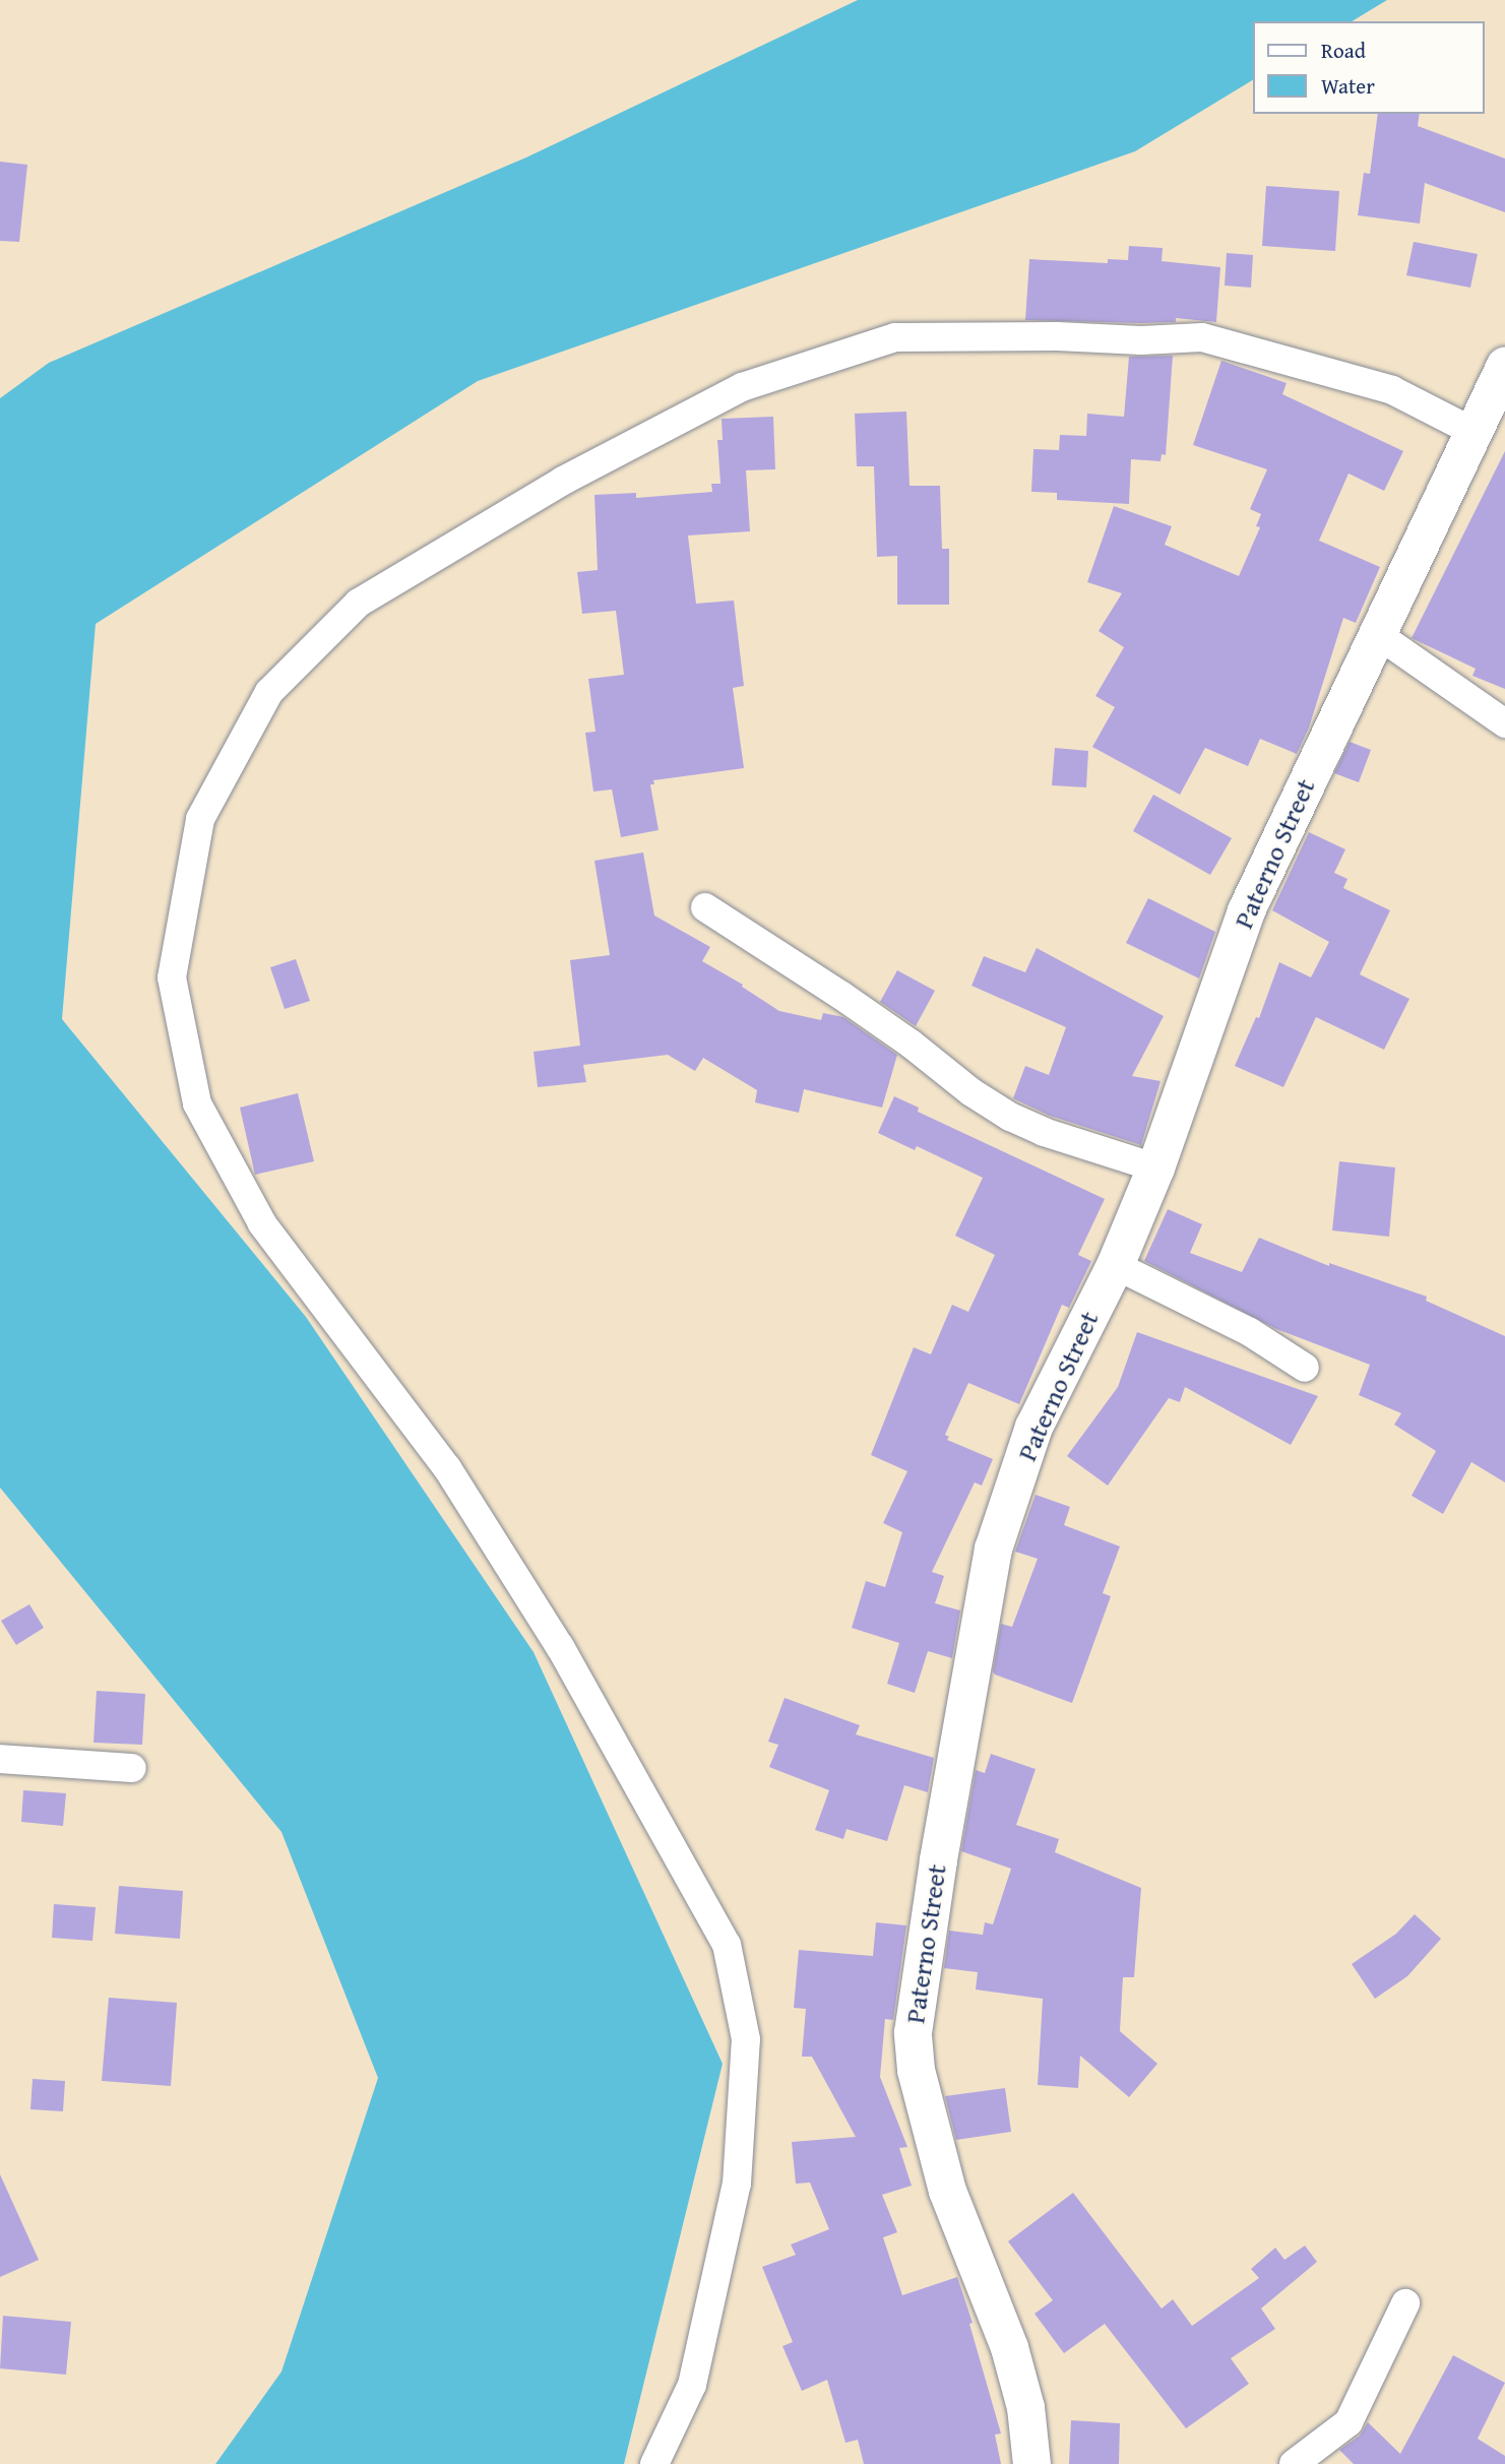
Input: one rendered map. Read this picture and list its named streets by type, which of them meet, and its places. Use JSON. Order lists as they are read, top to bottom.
{
  "streets": {
    "street": ["Paterno Street"]
  },
  "legend": ["Road", "Water"]
}
